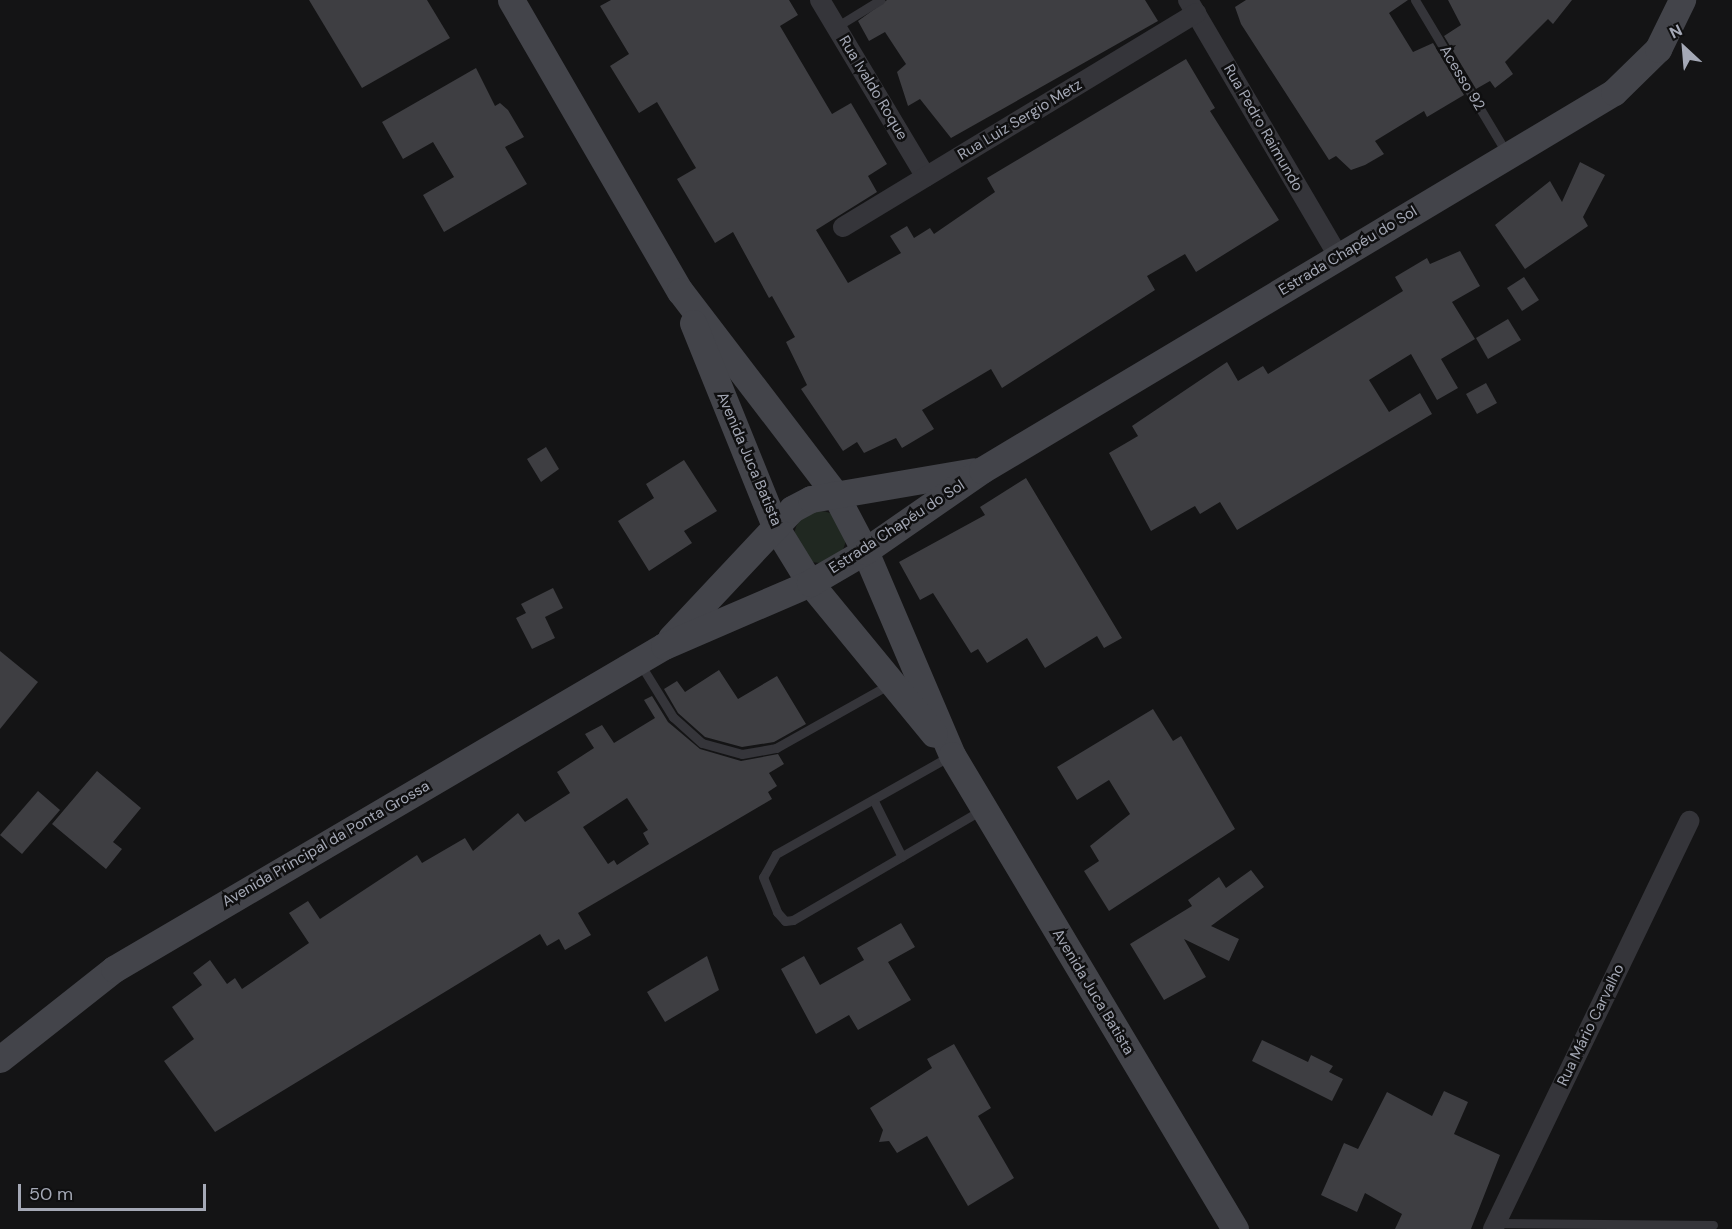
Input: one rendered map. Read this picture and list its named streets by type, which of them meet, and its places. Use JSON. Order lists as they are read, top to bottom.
{
  "streets": {
    "main road": ["Estrada Chapéu do Sol", "Avenida Juca Batista", "Avenida Principal da Ponta Grossa"],
    "street": [
      "Rua Ivaldo Roque",
      "Rua Luiz Sergio Metz",
      "Rua Pedro Raimundo",
      "Rua Mário Carvalho"
    ],
    "lane": ["Acesso 92"]
  },
  "crossings": [
    ["Acesso 92", "Estrada Chapéu do Sol"],
    ["Rua Ivaldo Roque", "Rua Luiz Sergio Metz"],
    ["Rua Luiz Sergio Metz", "Rua Pedro Raimundo"],
    ["Rua Pedro Raimundo", "Estrada Chapéu do Sol"],
    ["Estrada Chapéu do Sol", "Avenida Juca Batista"],
    ["Estrada Chapéu do Sol", "Avenida Principal da Ponta Grossa"],
    ["Avenida Juca Batista", "Avenida Principal da Ponta Grossa"]
  ],
  "scale_bar": "50 m",
  "north": "top left"
}
